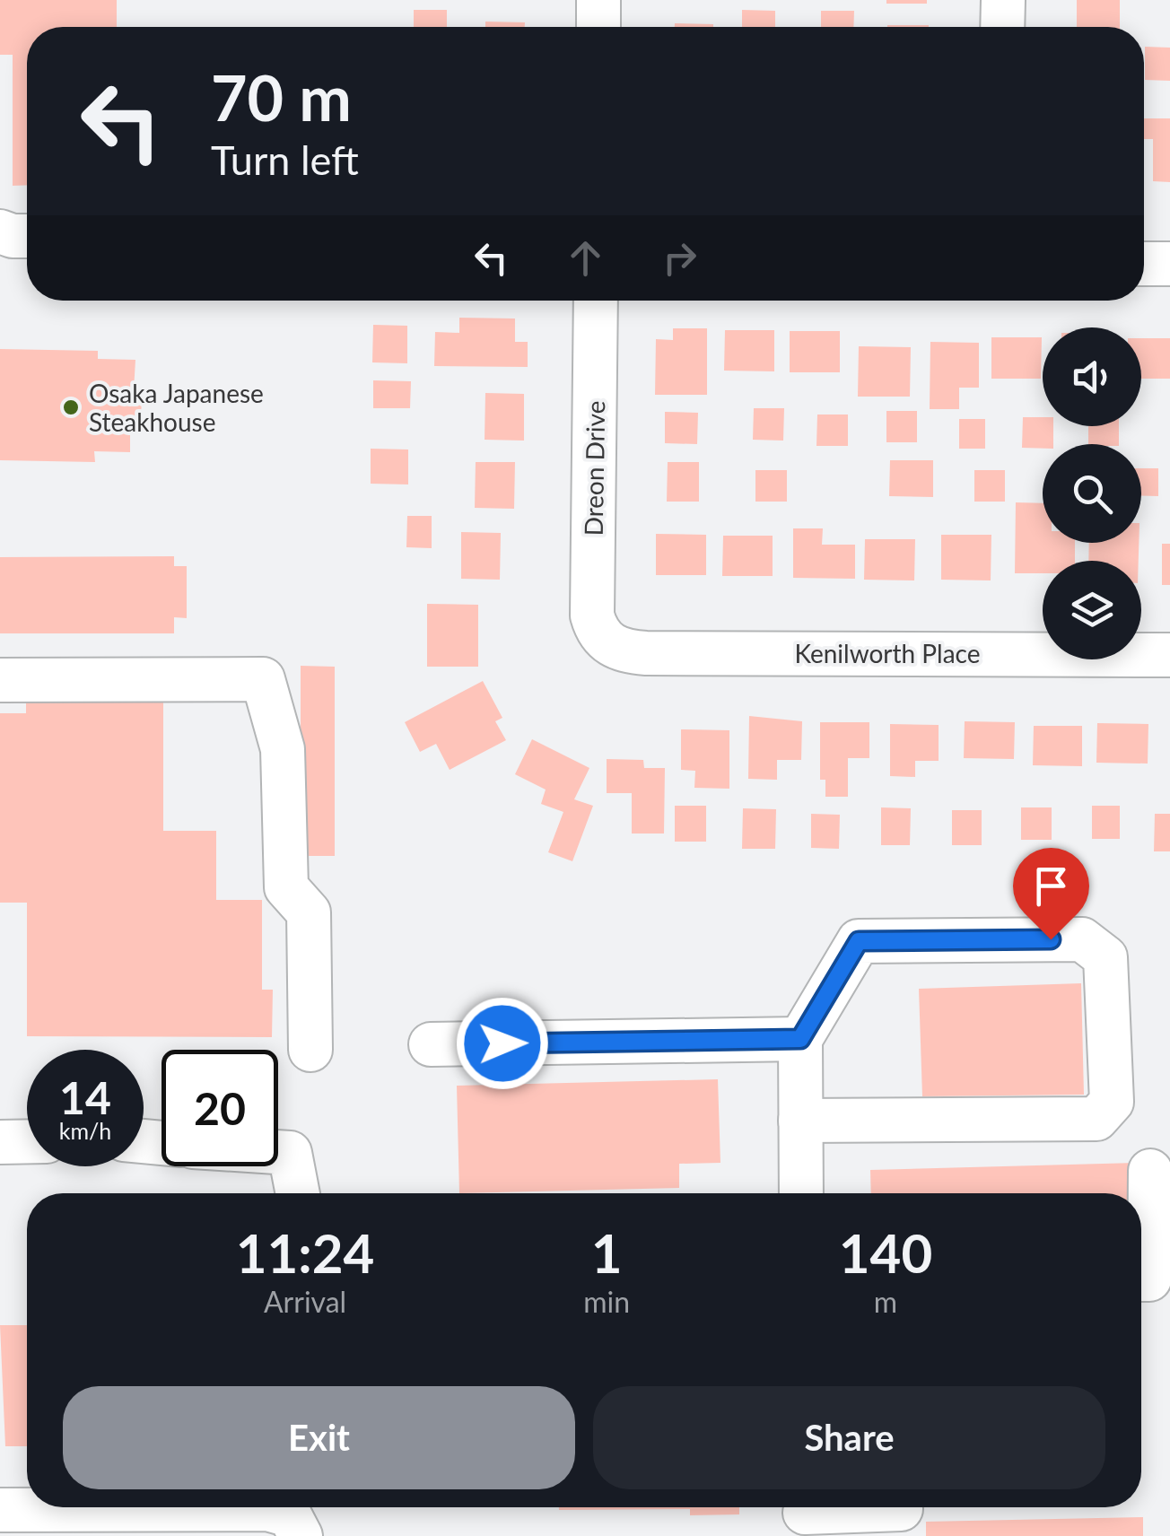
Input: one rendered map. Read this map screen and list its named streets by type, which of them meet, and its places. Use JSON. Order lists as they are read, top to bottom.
{
  "streets": {
    "street": ["Dreon Drive", "Kenilworth Place"]
  },
  "crossings": [
    ["Dreon Drive", "Kenilworth Place"]
  ],
  "places": ["Osaka Japanese Steakhouse"],
  "page": {
    "turn": ["70 m", "Turn left"],
    "speed": "14 km/h",
    "limit": "20",
    "eta": [
      "11:24",
      "Arrival",
      "1",
      "min",
      "140",
      "m"
    ],
    "buttons": ["Exit", "Share"]
  }
}
